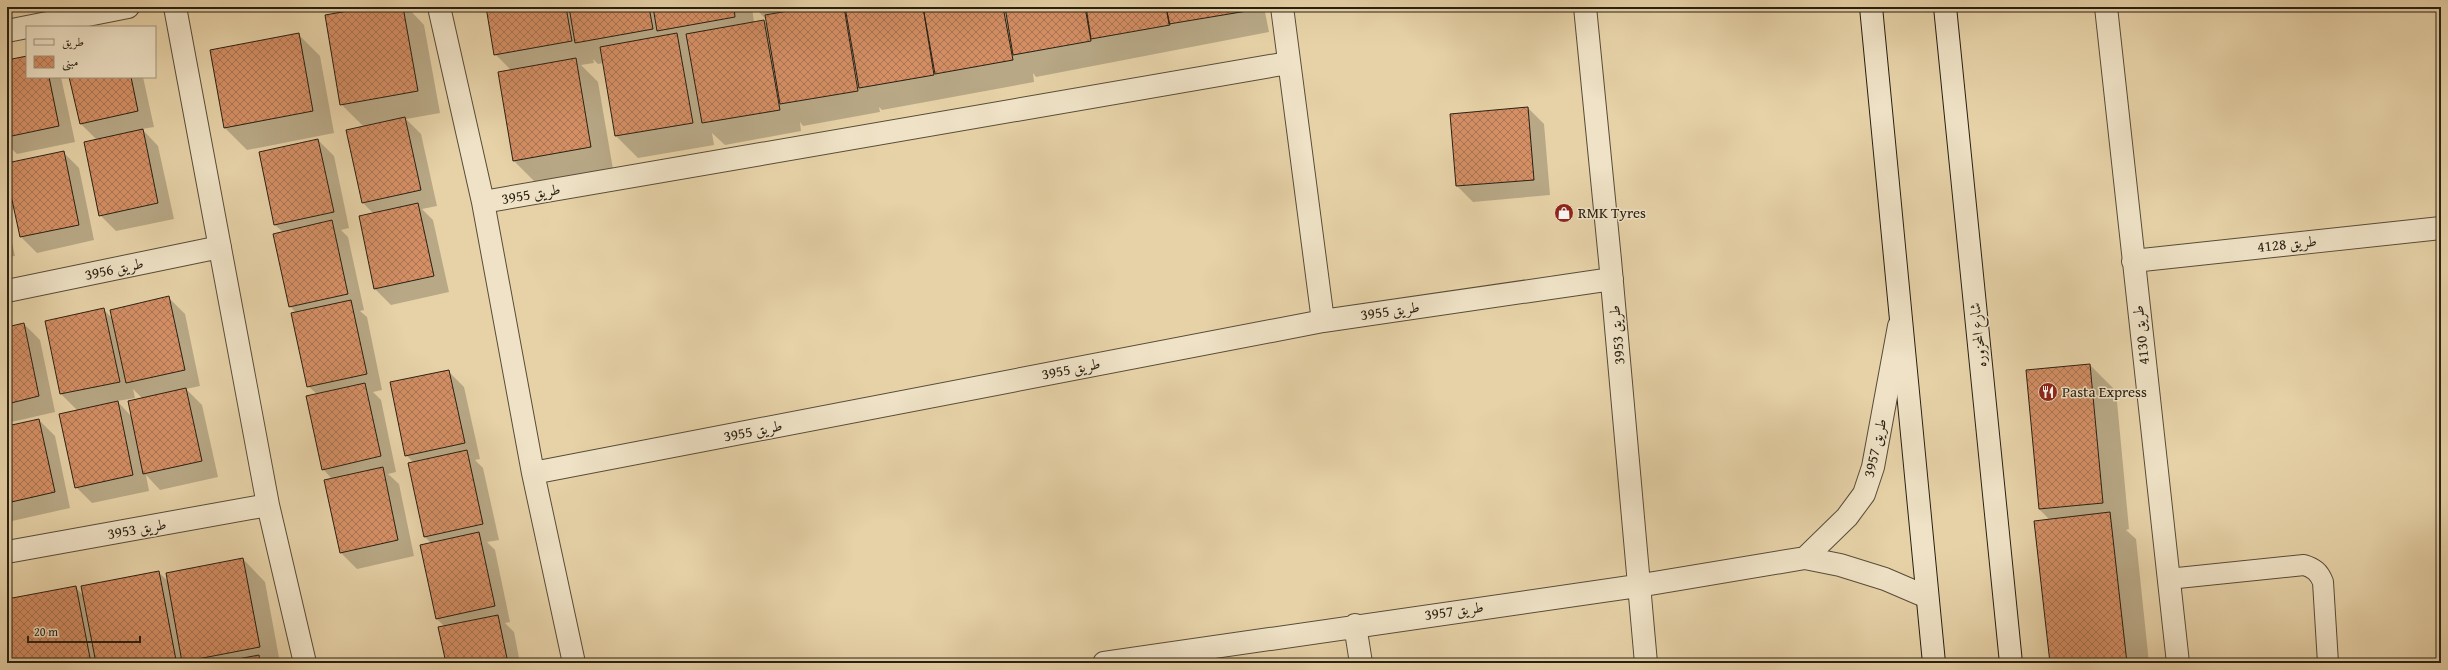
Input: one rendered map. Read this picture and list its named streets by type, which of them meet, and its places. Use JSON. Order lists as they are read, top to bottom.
{
  "streets": {
    "street": [
      "طريق 3955",
      "طريق 4128",
      "طريق 3956",
      "طريق 3953",
      "شارع المحزوره",
      "طريق 4130",
      "طريق 3957"
    ]
  },
  "crossings": [
    ["طريق 3955", "طريق 3953"],
    ["طريق 4128", "طريق 4130"],
    ["طريق 3953", "طريق 3957"]
  ],
  "places": {
    "shop": ["RMK Tyres"],
    "restaurant": ["Pasta Express"]
  },
  "legend": ["طريق", "مبنى"],
  "scale_bar": "20 m"
}
